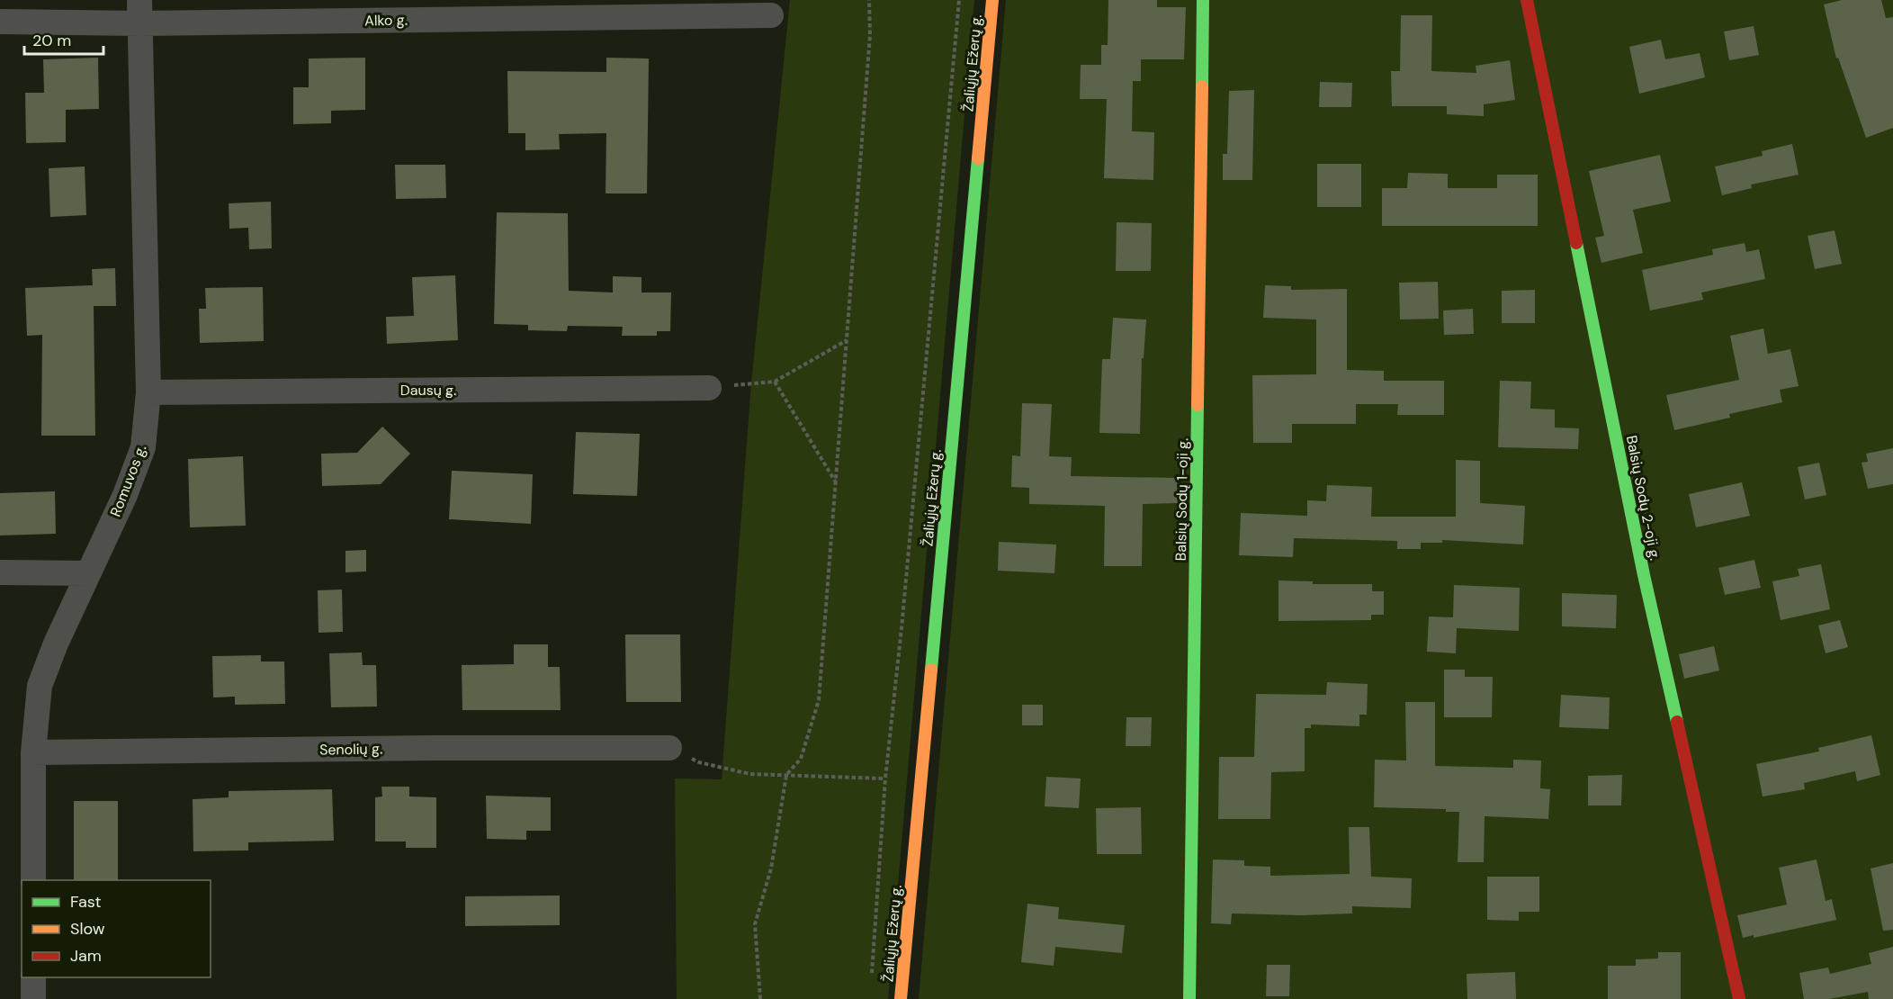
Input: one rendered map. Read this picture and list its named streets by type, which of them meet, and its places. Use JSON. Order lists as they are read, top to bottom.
{
  "streets": {
    "street": [
      "Alko g.",
      "Žaliųjų Ežerų g.",
      "Dausų g.",
      "Romuvos g.",
      "Balsių Sodų 2-oji g.",
      "Balsių Sodų 1-oji g.",
      "Senolių g."
    ]
  },
  "crossings": [
    ["Alko g.", "Romuvos g."],
    ["Dausų g.", "Romuvos g."],
    ["Romuvos g.", "Senolių g."]
  ],
  "legend": ["Fast", "Slow", "Jam"],
  "scale_bar": "20 m"
}
